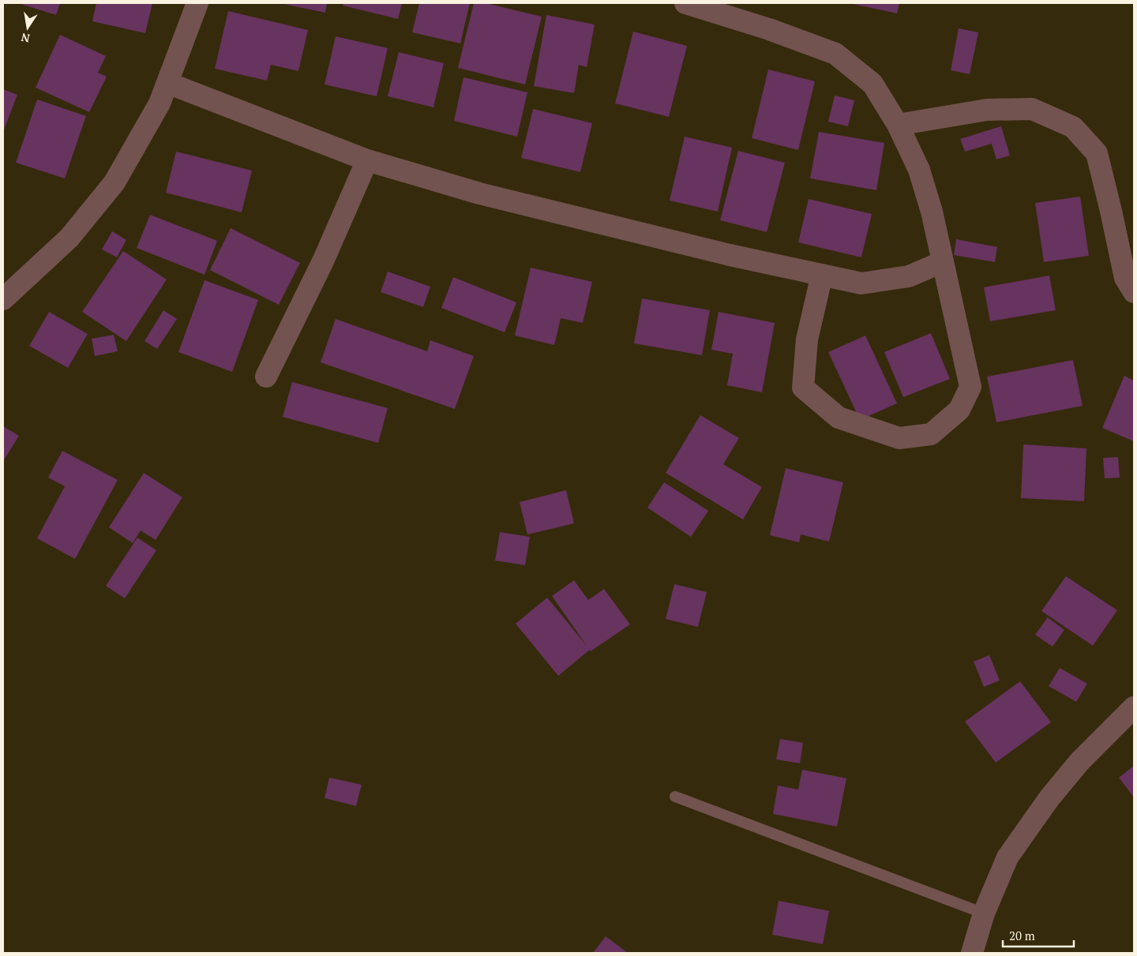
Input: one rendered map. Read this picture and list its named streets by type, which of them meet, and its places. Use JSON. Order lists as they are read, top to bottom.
{
  "scale_bar": "20 m",
  "north": "bottom"
}
